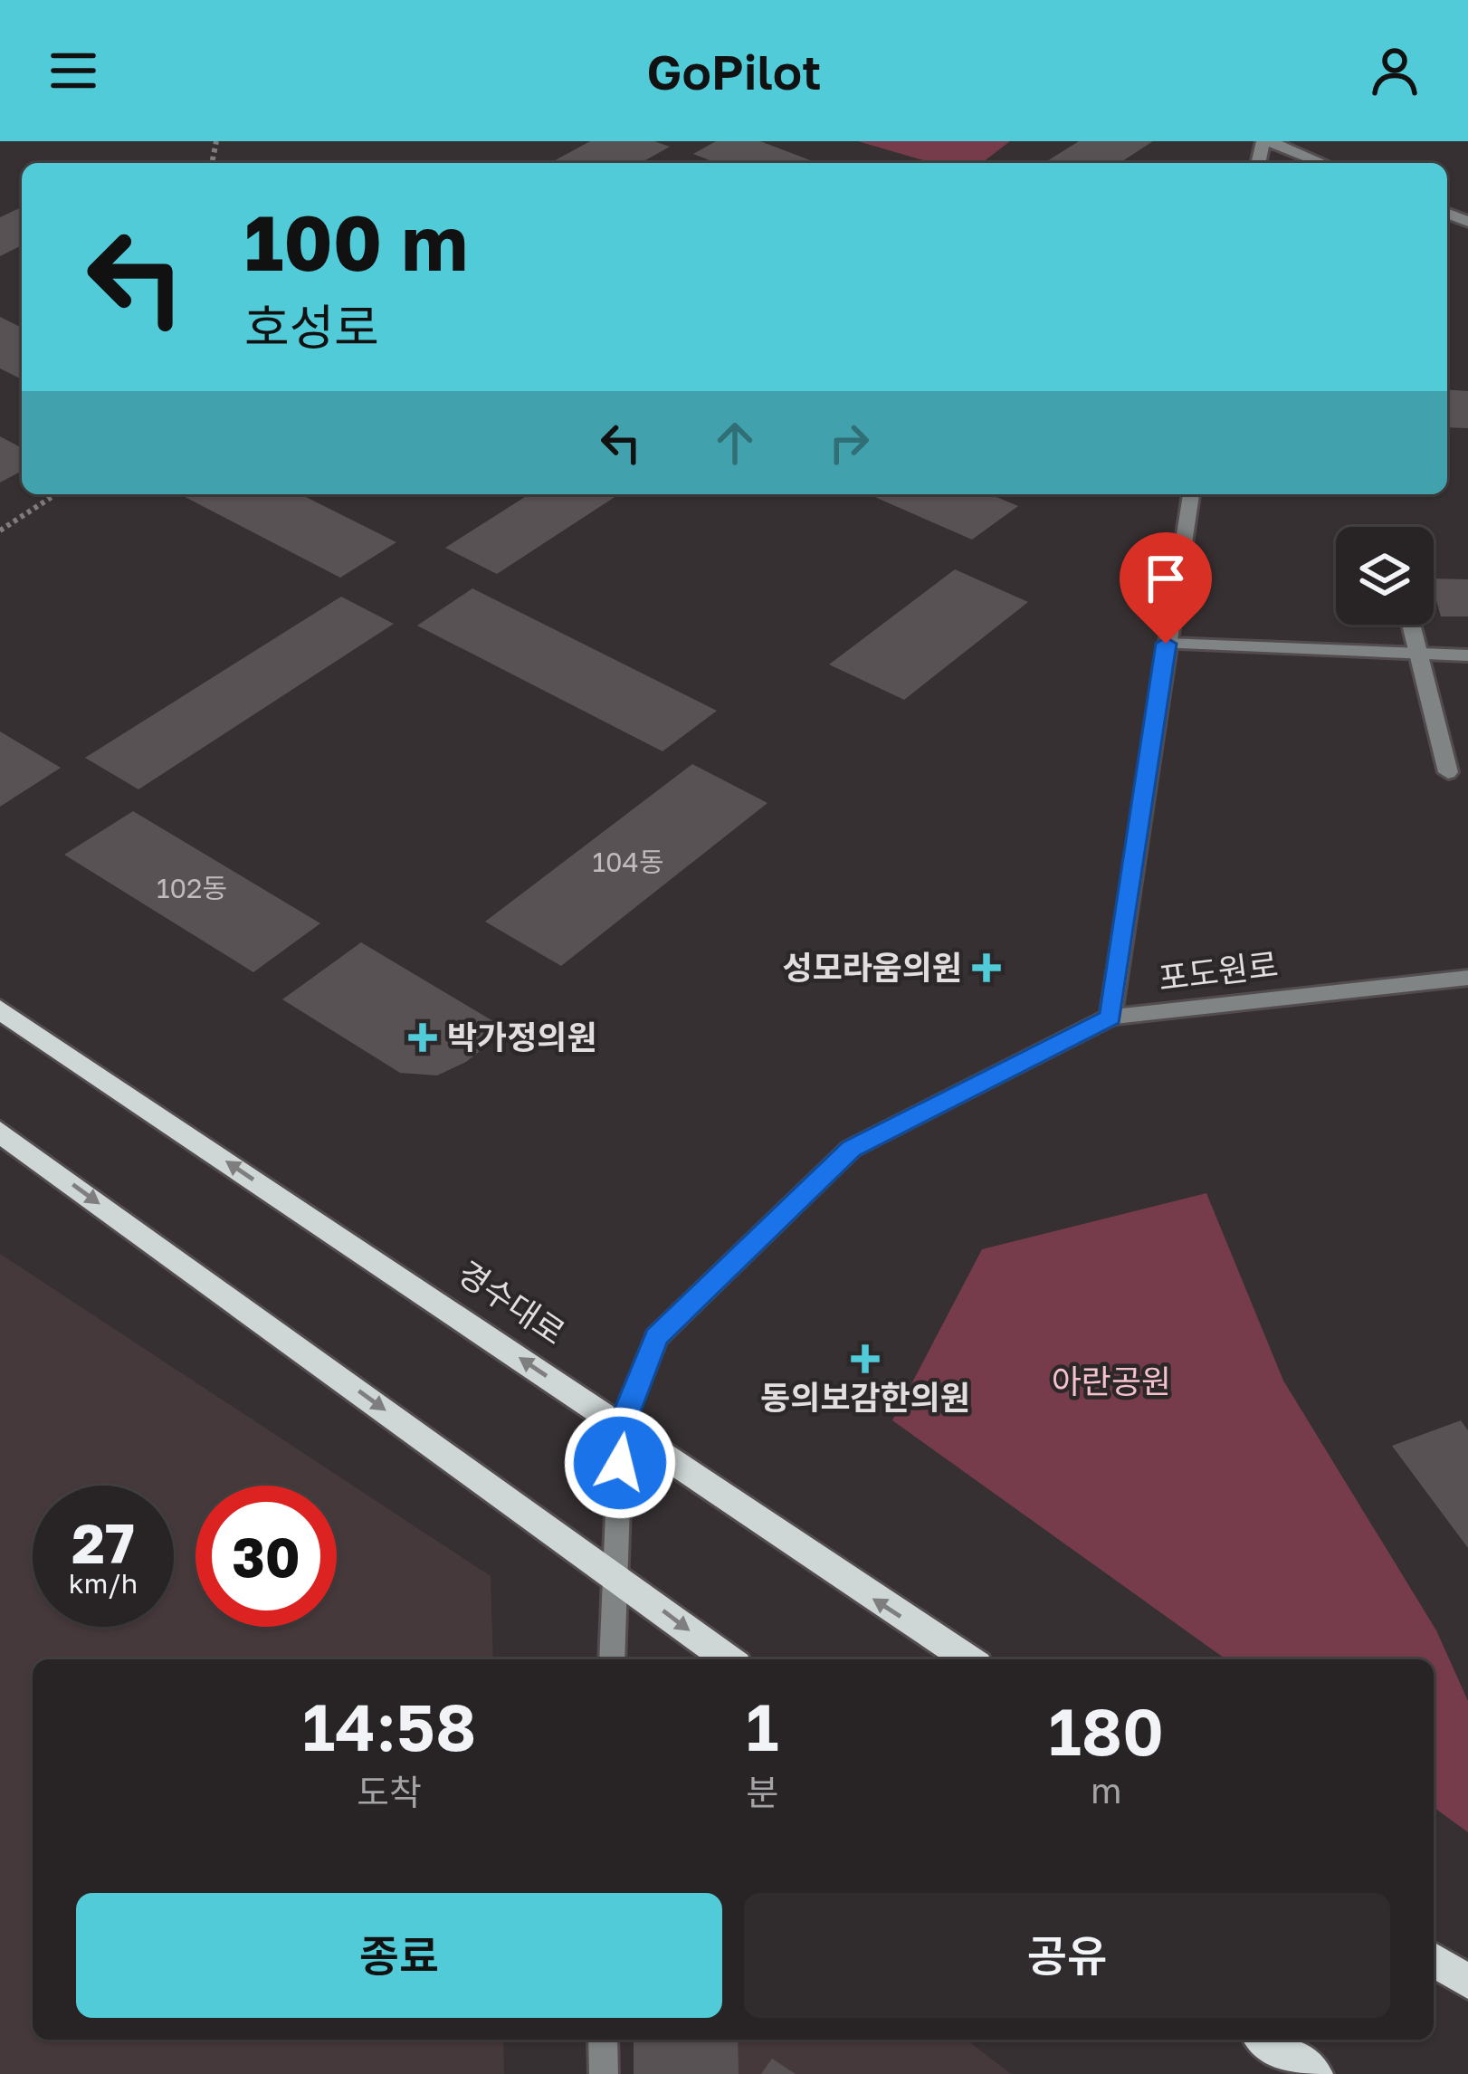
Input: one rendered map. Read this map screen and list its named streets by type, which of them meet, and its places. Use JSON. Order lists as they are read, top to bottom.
{
  "streets": {
    "main road": ["경수대로"],
    "street": ["포도원로"]
  },
  "crossings": [
    ["포도원로", "경수대로"]
  ],
  "parks": ["아란공원"],
  "places": {
    "health": ["성모라움의원", "박가정의원", "동의보감한의원"]
  },
  "house_numbers": ["104동", "102동"],
  "page": {
    "header": "GoPilot",
    "turn": ["100 m", "호성로"],
    "speed": "27 km/h",
    "limit": "30",
    "eta": [
      "14:58",
      "도착",
      "1",
      "분",
      "180",
      "m"
    ],
    "buttons": ["종료", "공유"]
  }
}
